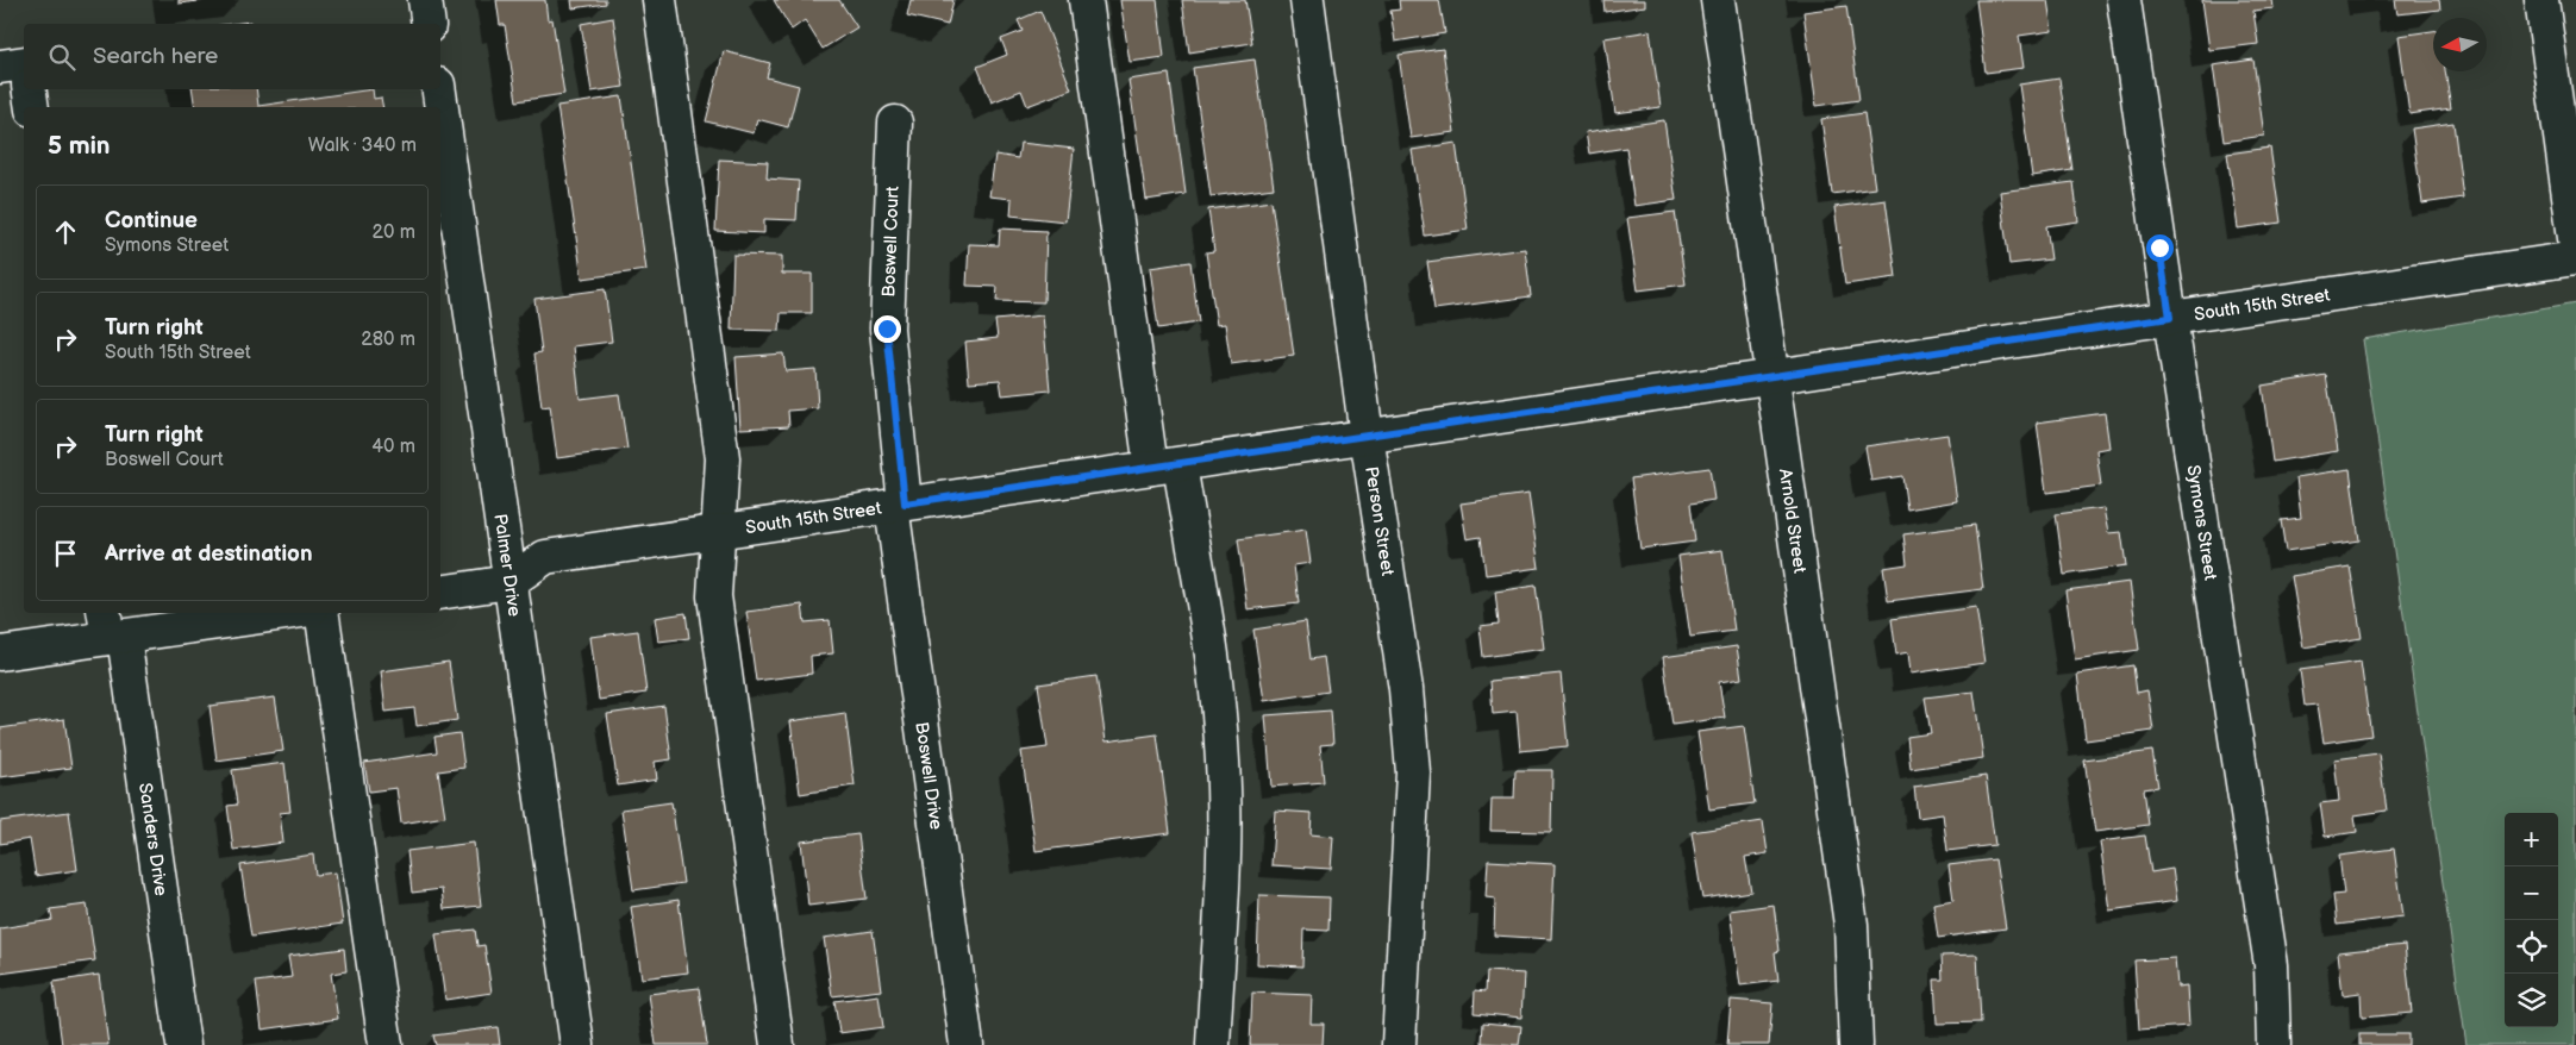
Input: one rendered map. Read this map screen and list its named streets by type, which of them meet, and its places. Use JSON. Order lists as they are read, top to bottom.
{
  "streets": {
    "street": [
      "Boswell Court",
      "South 15th Street",
      "Person Street",
      "Arnold Street",
      "Symons Street",
      "Palmer Drive",
      "Boswell Drive",
      "Sanders Drive"
    ]
  },
  "crossings": [
    ["Boswell Court", "South 15th Street"],
    ["Boswell Court", "Boswell Drive"],
    ["South 15th Street", "Person Street"],
    ["South 15th Street", "Arnold Street"],
    ["South 15th Street", "Symons Street"],
    ["South 15th Street", "Palmer Drive"],
    ["South 15th Street", "Boswell Drive"]
  ],
  "north": "left",
  "page": {
    "search": "Search here",
    "heading": ["5 min", "Walk · 340 m"],
    "list": [
      ["Continue", "Symons Street", "20 m"],
      ["Turn right", "South 15th Street", "280 m"],
      ["Turn right", "Boswell Court", "40 m"],
      "Arrive at destination"
    ],
    "map_buttons": ["+", "−"]
  }
}
